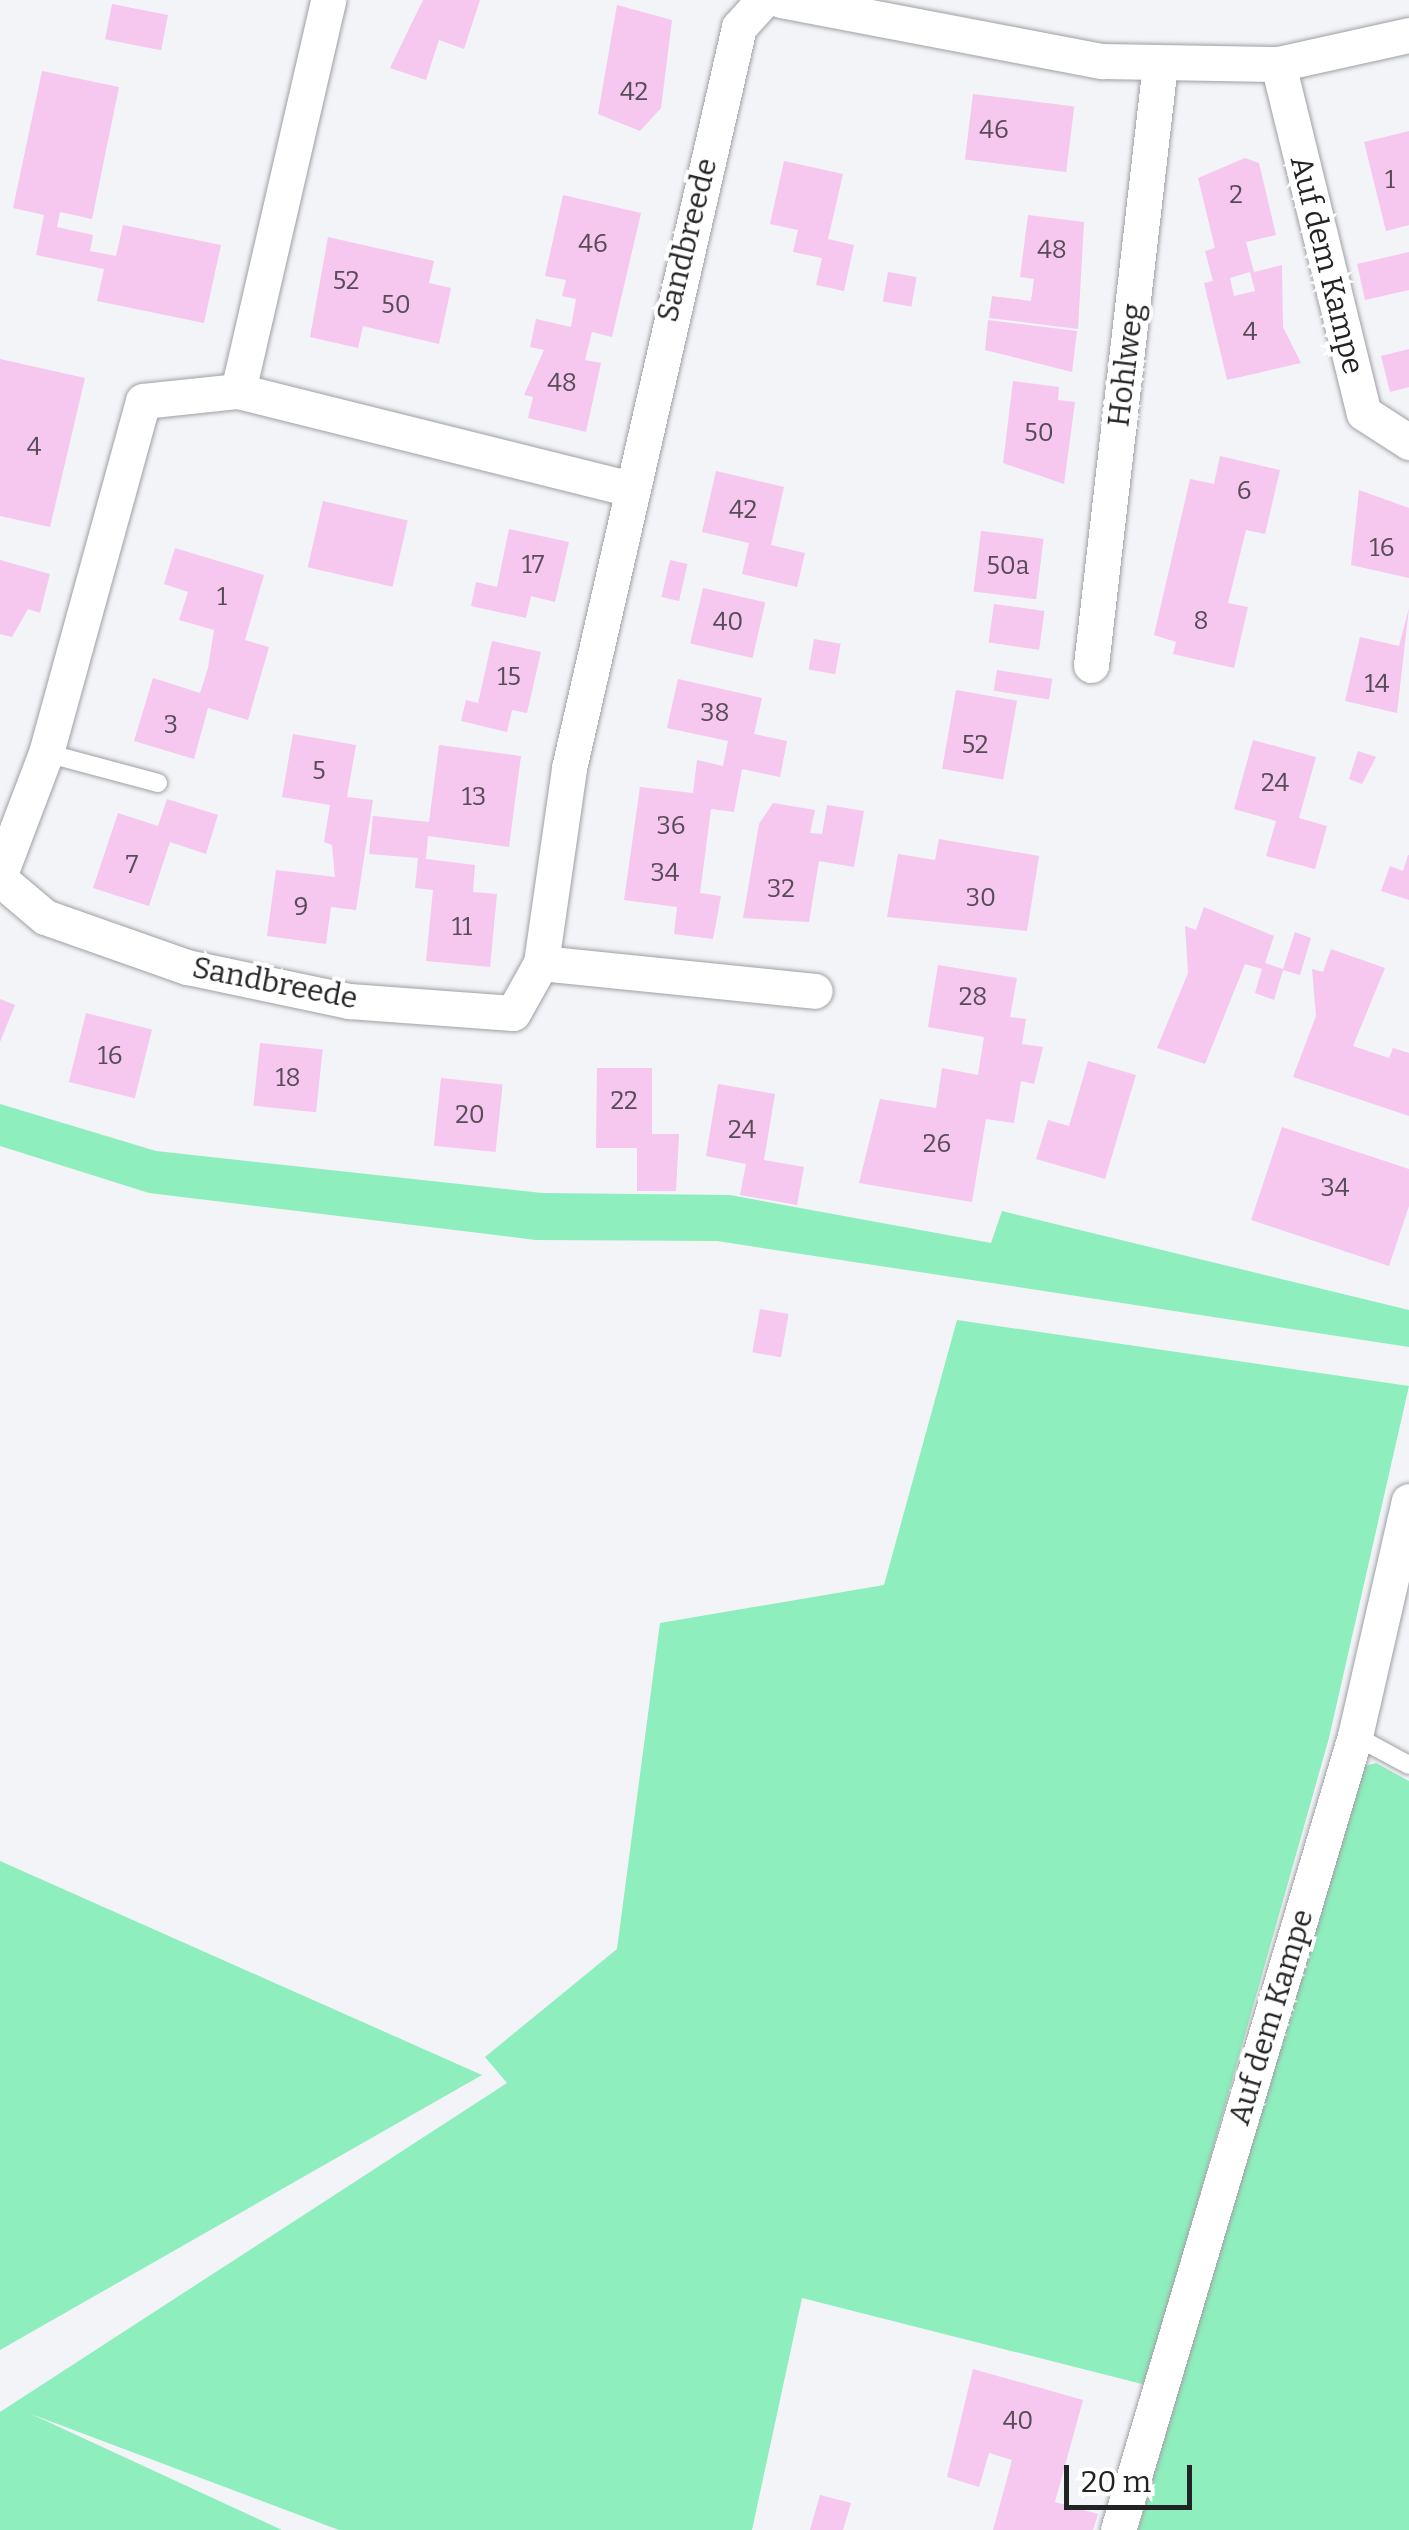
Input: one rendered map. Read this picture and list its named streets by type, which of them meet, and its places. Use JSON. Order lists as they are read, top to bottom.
{
  "streets": {
    "street": ["Sandbreede", "Auf dem Kampe", "Hohlweg"]
  },
  "house_numbers": [
    "42",
    "46",
    "1",
    "2",
    "46",
    "48",
    "52",
    "50",
    "4",
    "48",
    "50",
    "4",
    "6",
    "42",
    "16",
    "17",
    "50a",
    "1",
    "8",
    "40",
    "15",
    "14",
    "38",
    "3",
    "52",
    "5",
    "24",
    "13",
    "36",
    "7",
    "34",
    "32",
    "30",
    "9",
    "11",
    "28",
    "16",
    "18",
    "22",
    "20",
    "24",
    "26",
    "34",
    "40"
  ],
  "scale_bar": "20 m"
}
